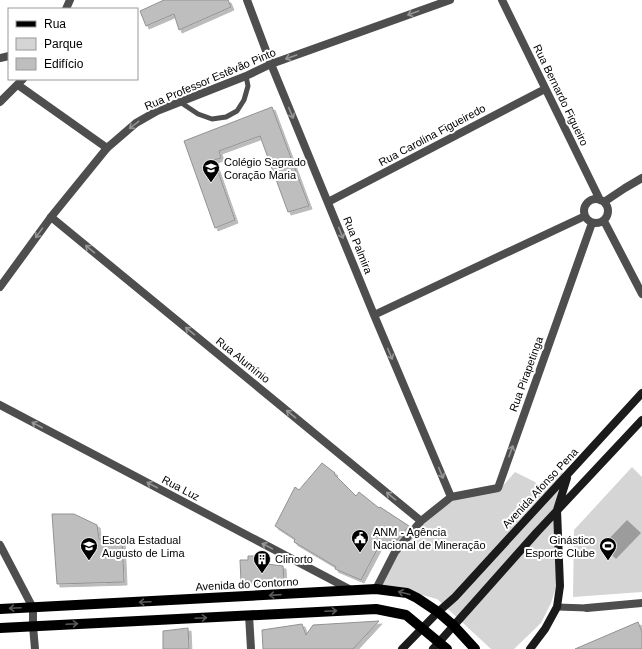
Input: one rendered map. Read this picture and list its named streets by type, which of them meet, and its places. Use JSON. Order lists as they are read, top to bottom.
{
  "streets": {
    "main road": ["Avenida Afonso Pena", "Avenida do Contorno"],
    "street": [
      "Rua Professor Estêvão Pinto",
      "Rua Bernardo Figueiro",
      "Rua Carolina Figueiredo",
      "Rua Palmira",
      "Rua Alumínio",
      "Rua Pirapetinga",
      "Rua Luz"
    ]
  },
  "crossings": [
    ["Rua Professor Estêvão Pinto", "Rua Palmira"],
    ["Rua Professor Estêvão Pinto", "Rua Alumínio"],
    ["Rua Bernardo Figueiro", "Rua Carolina Figueiredo"],
    ["Rua Bernardo Figueiro", "Rua Pirapetinga"],
    ["Rua Carolina Figueiredo", "Rua Palmira"],
    ["Rua Palmira", "Rua Pirapetinga"],
    ["Rua Luz", "Avenida do Contorno"],
    ["Avenida Afonso Pena", "Avenida do Contorno"]
  ],
  "one_way": [
    "Rua Professor Estêvão Pinto",
    "Rua Palmira",
    "Rua Alumínio",
    "Rua Pirapetinga",
    "Rua Luz"
  ],
  "places": {
    "school or university": ["Colégio Sagrado Coração Maria", "Escola Estadual Augusto de Lima"],
    "public building": ["ANM - Agência Nacional de Mineração"],
    "sports": ["Ginástico Esporte Clube"],
    "building": ["Clinorto"]
  },
  "legend": ["Rua", "Parque", "Edifício"]
}
